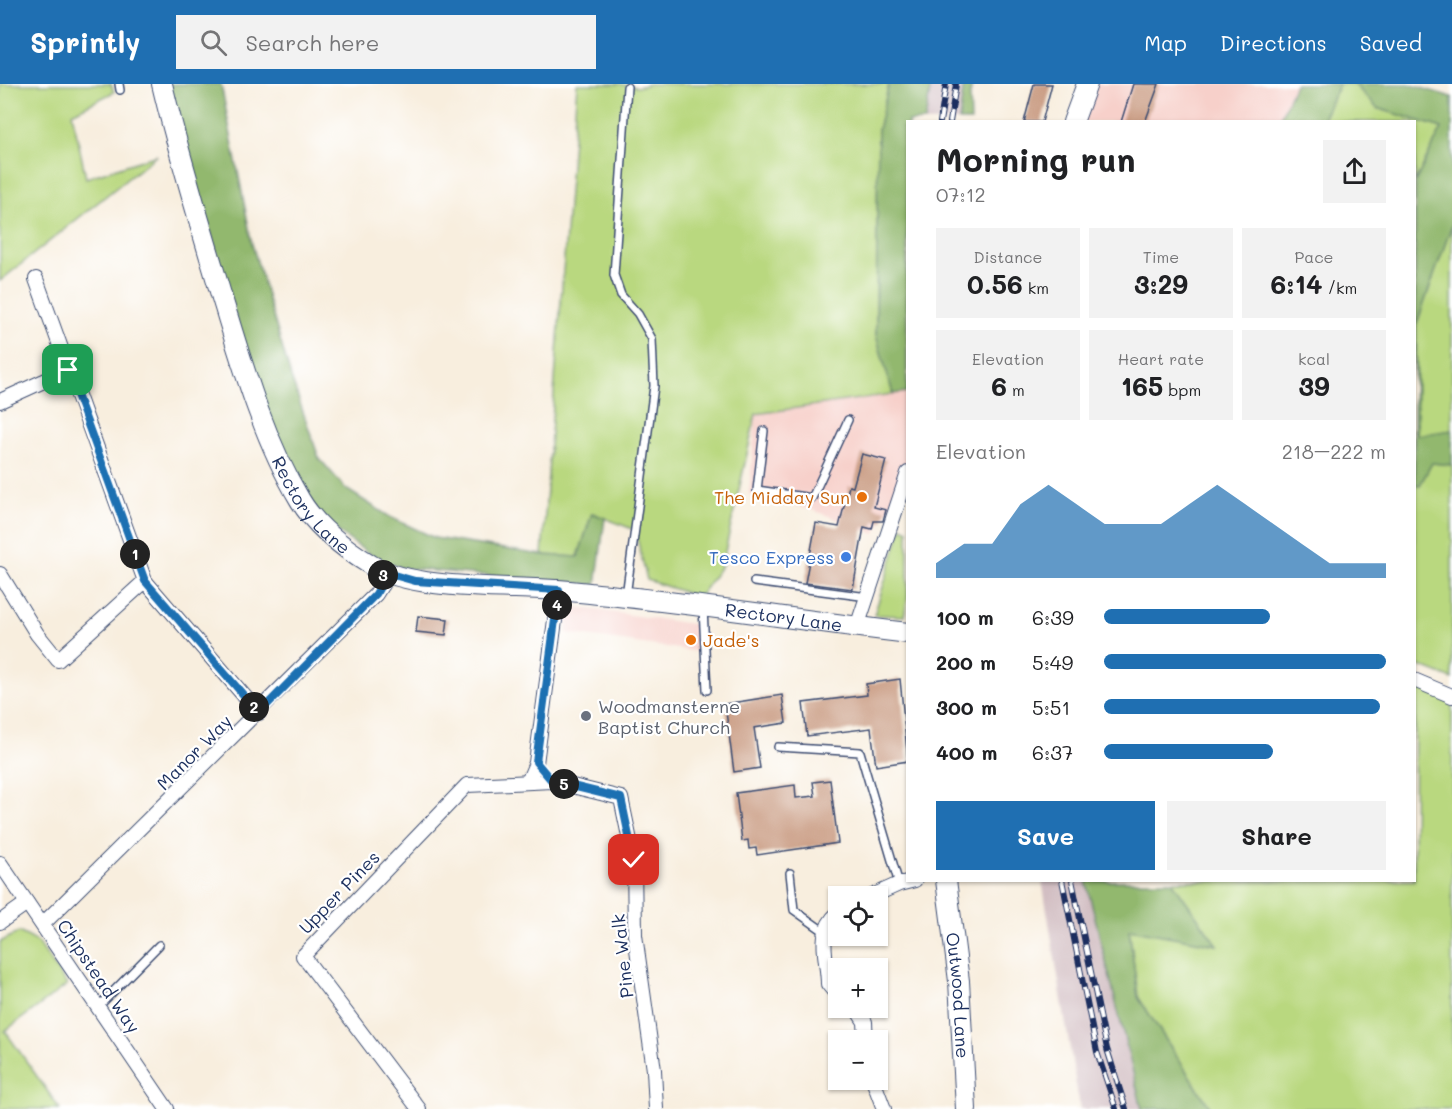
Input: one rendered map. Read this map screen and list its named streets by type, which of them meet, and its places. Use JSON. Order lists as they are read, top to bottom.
{
  "streets": {
    "main road": ["Rectory Lane", "Outwood Lane"],
    "street": [
      "Manor Way",
      "Upper Pines",
      "Pine Walk",
      "Chipstead Way"
    ]
  },
  "crossings": [
    ["Rectory Lane", "Manor Way"],
    ["Manor Way", "Chipstead Way"],
    ["Upper Pines", "Pine Walk"]
  ],
  "places": [
    "The Midday Sun",
    "Tesco Express",
    "Jade's",
    "Woodmansterne Baptist Church"
  ],
  "page": {
    "header": "Sprintly",
    "search": "Search here",
    "nav": ["Map", "Directions", "Saved"],
    "heading": ["Morning run", "07:12"],
    "stats": [
      ["Distance", "0.56 km"],
      ["Time", "3:29"],
      ["Pace", "6:14 /km"],
      ["Elevation", "6 m"],
      ["Heart rate", "165 bpm"],
      ["kcal", "39"]
    ],
    "chart": ["Elevation", "218–222 m"],
    "pins": [
      "1",
      "3",
      "4",
      "2",
      "5"
    ],
    "list": [
      {
        "name": "100 m",
        "note": "6:39"
      },
      {
        "name": "200 m",
        "note": "5:49"
      },
      {
        "name": "300 m",
        "note": "5:51"
      },
      {
        "name": "400 m",
        "note": "6:37"
      }
    ],
    "buttons": ["Save", "Share"],
    "map_buttons": ["+", "−"]
  }
}
